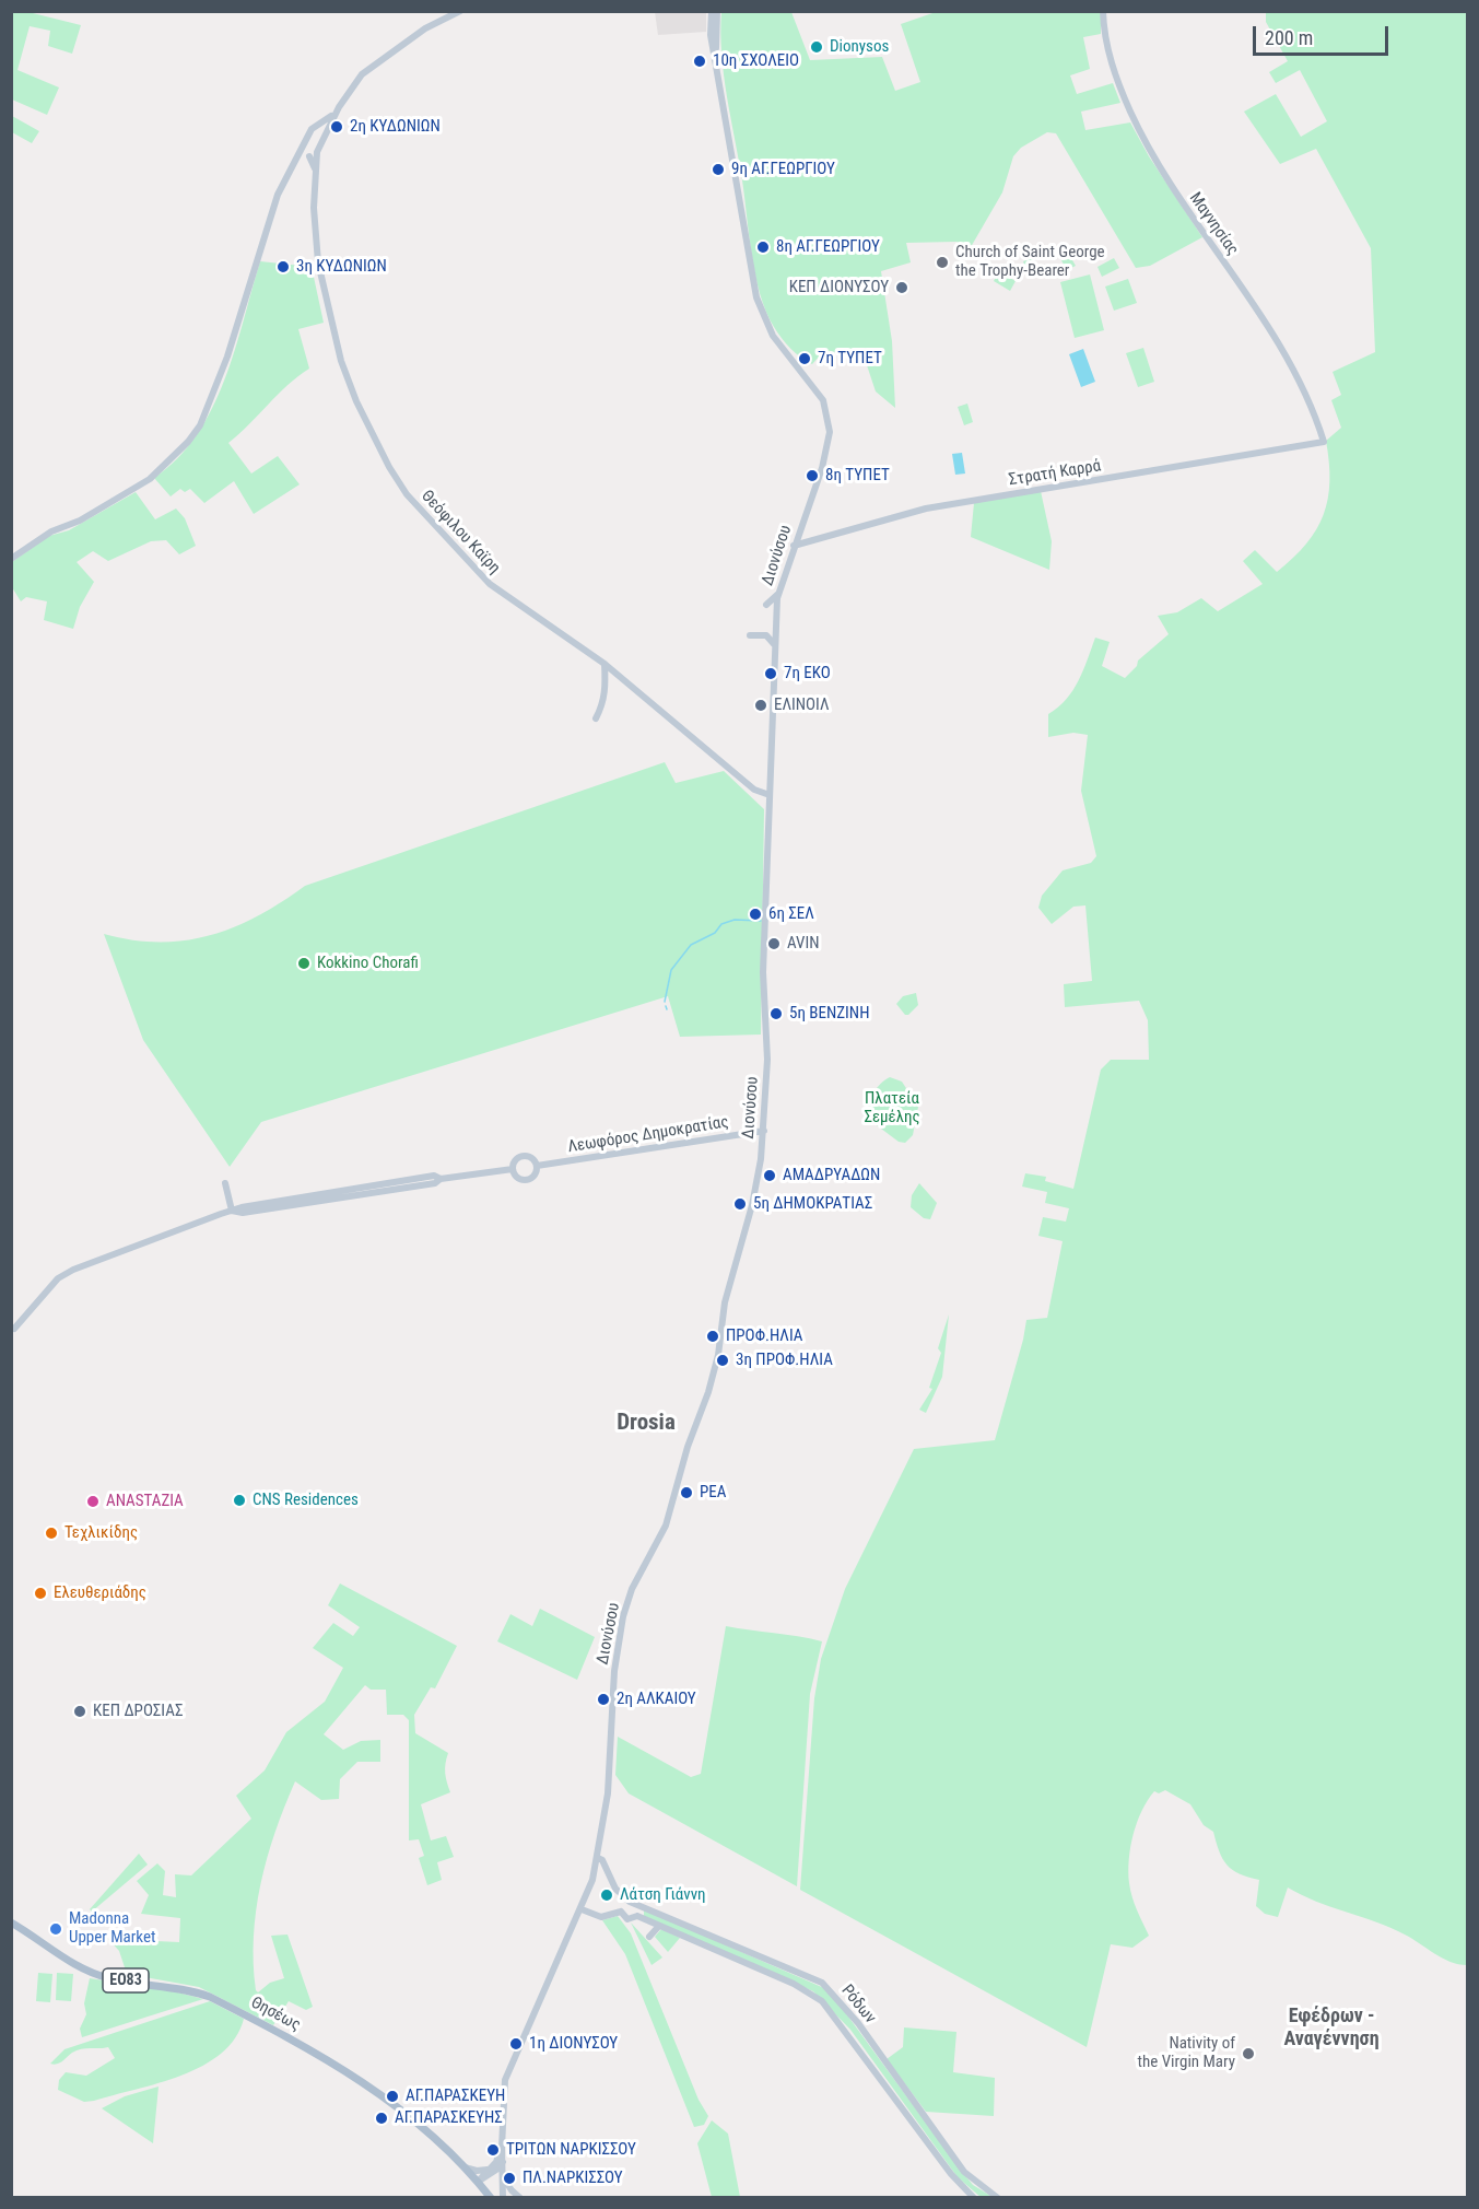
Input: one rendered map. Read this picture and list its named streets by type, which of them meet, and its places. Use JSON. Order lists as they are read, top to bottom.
{
  "streets": {
    "main road": ["ΕΟ83", "Θησέως"],
    "street": [
      "Μαγνησίας",
      "Στρατή Καρρά",
      "Θεόφιλου Καϊρη",
      "Διονύσου",
      "Λεωφόρος Δημοκρατίας",
      "Ρόδων"
    ]
  },
  "crossings": [
    ["Μαγνησίας", "Στρατή Καρρά"],
    ["Στρατή Καρρά", "Διονύσου"],
    ["Θεόφιλου Καϊρη", "Διονύσου"],
    ["Διονύσου", "Λεωφόρος Δημοκρατίας"],
    ["Διονύσου", "Ρόδων"],
    ["Διονύσου", "Θησέως"]
  ],
  "districts": ["Drosia", "Εφέδρων - Αναγέννηση"],
  "parks": ["Πλατεία Σεμέλης"],
  "places": [
    "Dionysos",
    "10η ΣΧΟΛΕΙΟ",
    "2η ΚΥΔΩΝΙΩΝ",
    "9η ΑΓ.ΓΕΩΡΓΙΟΥ",
    "8η ΑΓ.ΓΕΩΡΓΙΟΥ",
    "Church of Saint George the Trophy-Bearer",
    "3η ΚΥΔΩΝΙΩΝ",
    "ΚΕΠ ΔΙΟΝΥΣΟΥ",
    "7η ΤΥΠΕΤ",
    "8η ΤΥΠΕΤ",
    "7η ΕΚΟ",
    "ΕΛΙΝΟΙΛ",
    "6η ΣΕΛ",
    "AVIN",
    "Kokkino Chorafi",
    "5η ΒΕΝΖΙΝΗ",
    "ΑΜΑΔΡΥΑΔΩΝ",
    "5η ΔΗΜΟΚΡΑΤΙΑΣ",
    "ΠΡΟΦ.ΗΛΙΑ",
    "3η ΠΡΟΦ.ΗΛΙΑ",
    "ΡΕΑ",
    "CNS Residences",
    "ANASTAZIA",
    "Τεχλικίδης",
    "Ελευθεριάδης",
    "2η ΑΛΚΑΙΟΥ",
    "ΚΕΠ ΔΡΟΣΙΑΣ",
    "Λάτση Γιάννη",
    "Madonna Upper Market",
    "1η ΔΙΟΝΥΣΟΥ",
    "Nativity of the Virgin Mary",
    "ΑΓ.ΠΑΡΑΣΚΕΥΗ",
    "ΑΓ.ΠΑΡΑΣΚΕΥΗΣ",
    "ΤΡΙΤΩΝ ΝΑΡΚΙΣΣΟΥ",
    "ΠΛ.ΝΑΡΚΙΣΣΟΥ"
  ],
  "scale_bar": "200 m"
}
